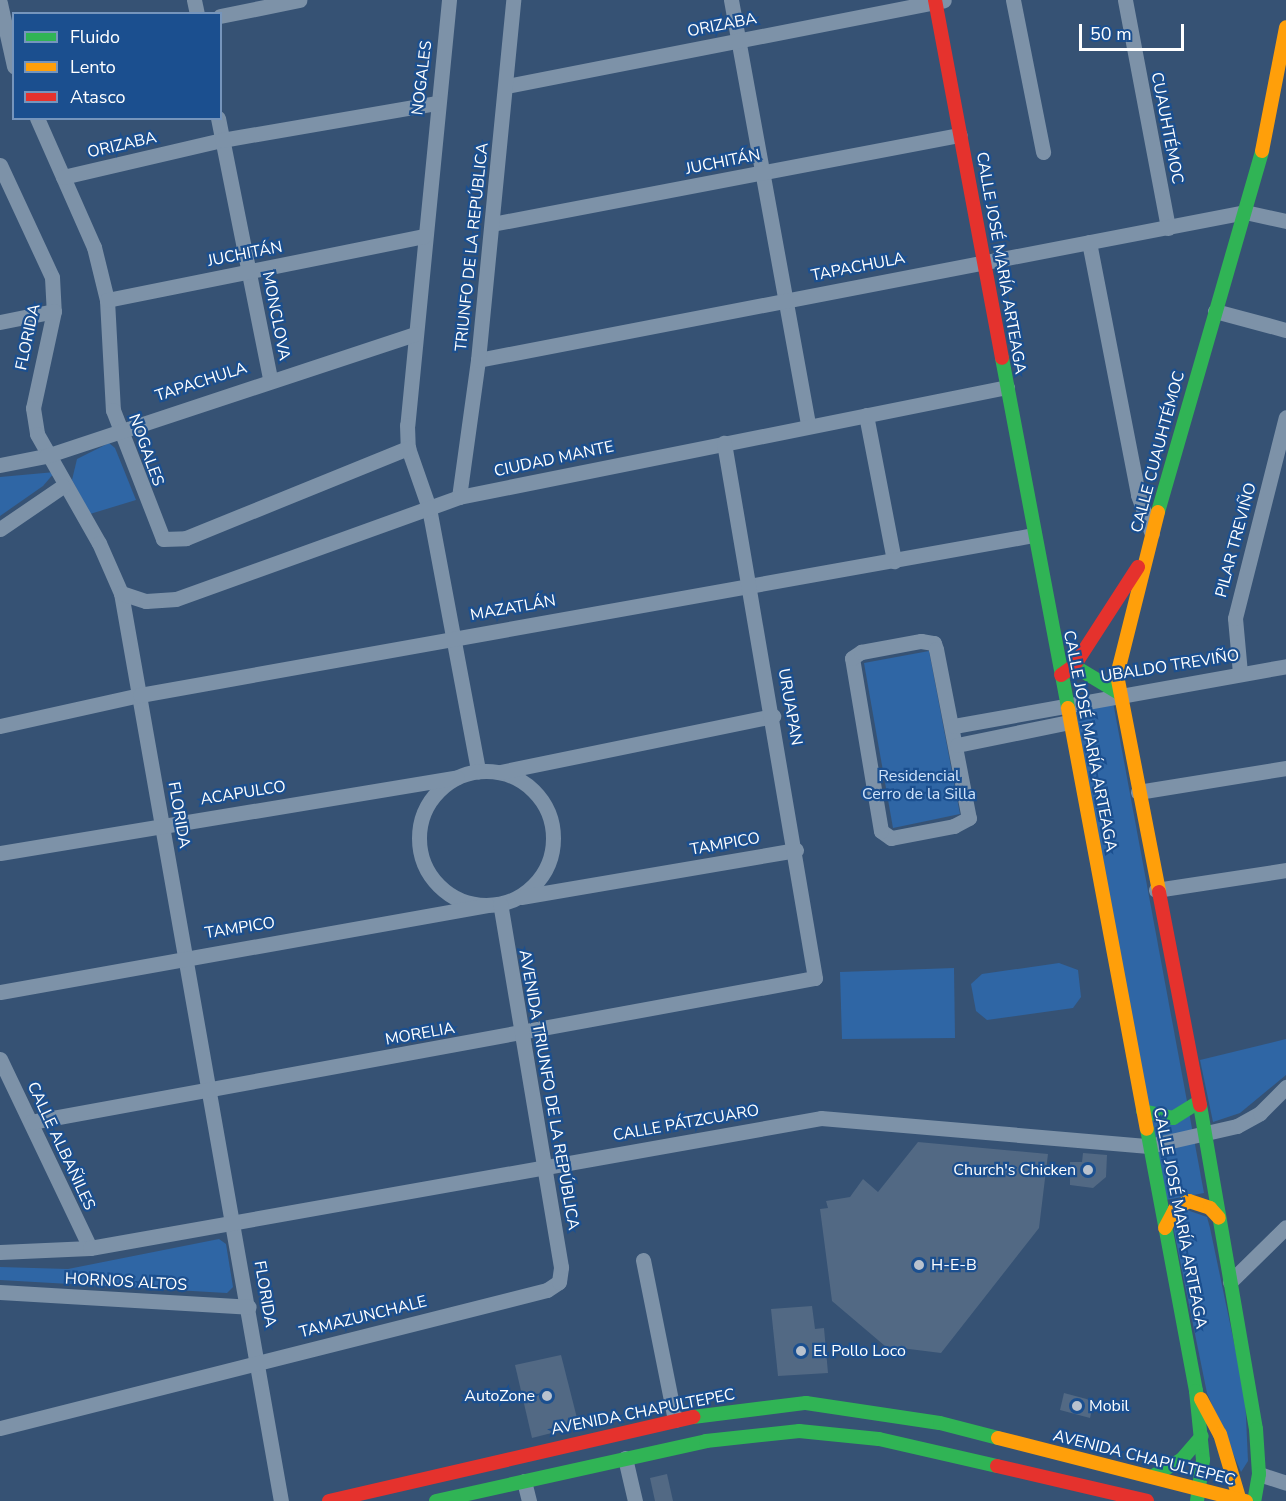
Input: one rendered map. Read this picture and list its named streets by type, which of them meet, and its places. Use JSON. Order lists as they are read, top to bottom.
{
  "streets": {
    "street": [
      "ORIZABA",
      "NOGALES",
      "CUAUHTÉMOC",
      "JUCHITÁN",
      "TRIUNFO DE LA REPÚBLICA",
      "CALLE JOSÉ MARÍA ARTEAGA",
      "TAPACHULA",
      "MONCLOVA",
      "FLORIDA",
      "CALLE CUAUHTÉMOC",
      "CIUDAD MANTE",
      "PILAR TREVIÑO",
      "MAZATLÁN",
      "UBALDO TREVIÑO",
      "URUAPAN",
      "ACAPULCO",
      "TAMPICO",
      "MORELIA",
      "AVENIDA TRIUNFO DE LA REPÚBLICA",
      "CALLE PÁTZCUARO",
      "CALLE ALBAÑILES",
      "HORNOS ALTOS",
      "TAMAZUNCHALE",
      "AVENIDA CHAPULTEPEC"
    ]
  },
  "crossings": [
    ["ORIZABA", "NOGALES"],
    ["ORIZABA", "TRIUNFO DE LA REPÚBLICA"],
    ["ORIZABA", "CALLE JOSÉ MARÍA ARTEAGA"],
    ["ORIZABA", "MONCLOVA"],
    ["NOGALES", "JUCHITÁN"],
    ["NOGALES", "TAPACHULA"],
    ["NOGALES", "CIUDAD MANTE"],
    ["CUAUHTÉMOC", "TAPACHULA"],
    ["JUCHITÁN", "TRIUNFO DE LA REPÚBLICA"],
    ["JUCHITÁN", "CALLE JOSÉ MARÍA ARTEAGA"],
    ["JUCHITÁN", "MONCLOVA"],
    ["TRIUNFO DE LA REPÚBLICA", "TAPACHULA"],
    ["TRIUNFO DE LA REPÚBLICA", "CIUDAD MANTE"],
    ["CALLE JOSÉ MARÍA ARTEAGA", "TAPACHULA"],
    ["CALLE JOSÉ MARÍA ARTEAGA", "CIUDAD MANTE"],
    ["CALLE JOSÉ MARÍA ARTEAGA", "MAZATLÁN"],
    ["CALLE JOSÉ MARÍA ARTEAGA", "UBALDO TREVIÑO"],
    ["CALLE JOSÉ MARÍA ARTEAGA", "CALLE PÁTZCUARO"],
    ["CALLE JOSÉ MARÍA ARTEAGA", "AVENIDA CHAPULTEPEC"],
    ["TAPACHULA", "MONCLOVA"],
    ["TAPACHULA", "FLORIDA"],
    ["TAPACHULA", "CALLE CUAUHTÉMOC"],
    ["FLORIDA", "CIUDAD MANTE"],
    ["FLORIDA", "MAZATLÁN"],
    ["FLORIDA", "ACAPULCO"],
    ["FLORIDA", "TAMPICO"],
    ["FLORIDA", "MORELIA"],
    ["FLORIDA", "CALLE PÁTZCUARO"],
    ["FLORIDA", "HORNOS ALTOS"],
    ["FLORIDA", "TAMAZUNCHALE"],
    ["CALLE CUAUHTÉMOC", "UBALDO TREVIÑO"],
    ["CIUDAD MANTE", "URUAPAN"],
    ["PILAR TREVIÑO", "UBALDO TREVIÑO"],
    ["MAZATLÁN", "URUAPAN"],
    ["URUAPAN", "TAMPICO"],
    ["URUAPAN", "MORELIA"],
    ["ACAPULCO", "TAMPICO"],
    ["ACAPULCO", "AVENIDA TRIUNFO DE LA REPÚBLICA"],
    ["TAMPICO", "AVENIDA TRIUNFO DE LA REPÚBLICA"],
    ["MORELIA", "AVENIDA TRIUNFO DE LA REPÚBLICA"],
    ["MORELIA", "CALLE ALBAÑILES"],
    ["AVENIDA TRIUNFO DE LA REPÚBLICA", "CALLE PÁTZCUARO"],
    ["AVENIDA TRIUNFO DE LA REPÚBLICA", "TAMAZUNCHALE"],
    ["CALLE PÁTZCUARO", "HORNOS ALTOS"],
    ["CALLE ALBAÑILES", "HORNOS ALTOS"]
  ],
  "parks": ["Residencial Cerro de la Silla"],
  "places": [
    "Church's Chicken",
    "H-E-B",
    "El Pollo Loco",
    "AutoZone",
    "Mobil"
  ],
  "legend": ["Fluido", "Lento", "Atasco"],
  "scale_bar": "50 m"
}
